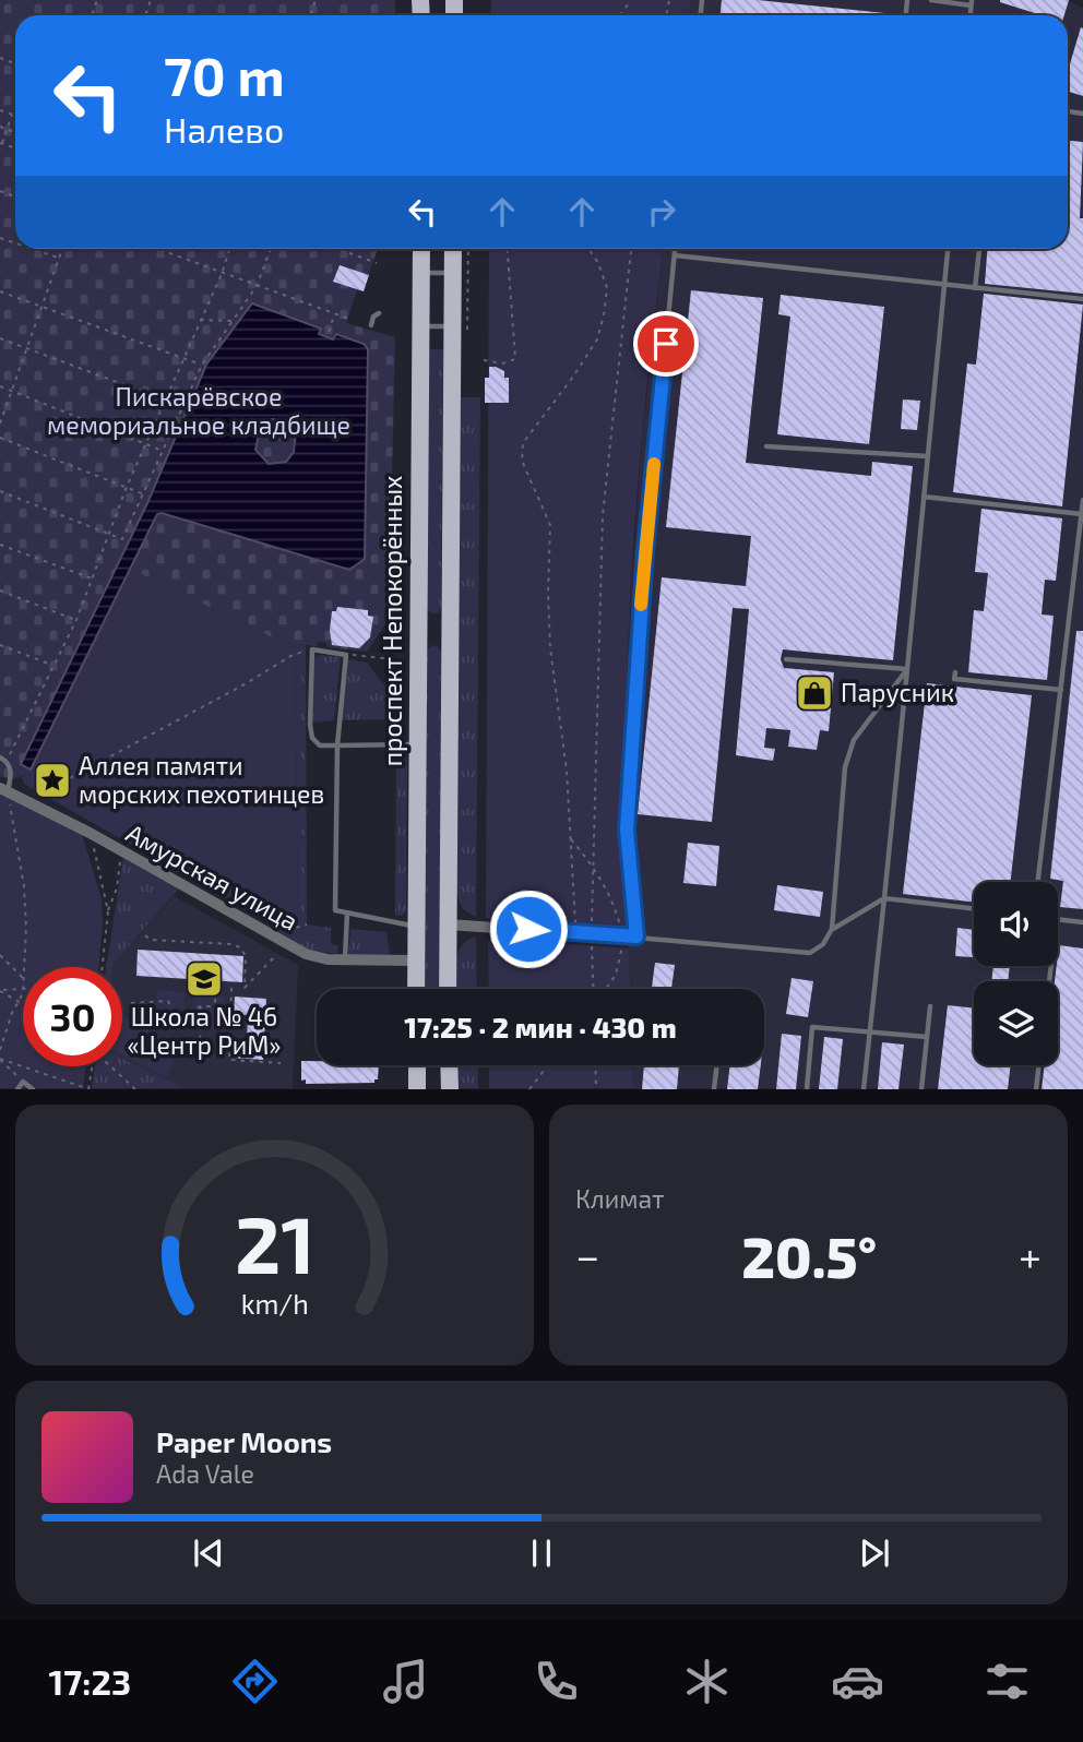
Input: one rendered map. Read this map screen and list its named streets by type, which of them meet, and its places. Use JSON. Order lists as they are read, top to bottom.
{
  "streets": {
    "main road": ["проспект Непокорённых"],
    "street": ["Амурская улица"]
  },
  "crossings": [
    ["проспект Непокорённых", "Амурская улица"]
  ],
  "parks": ["Пискарёвское мемориальное кладбище"],
  "places": {
    "shop": ["Парусник"],
    "place": ["Аллея памяти морских пехотинцев"],
    "school or university": ["Школа № 46 «Центр РиМ»"]
  },
  "page": {
    "turn": ["70 m", "Налево"],
    "limit": "30",
    "trip": "17:25 · 2 мин · 430 m",
    "tile": "Климат",
    "heat": ["−", "20.5°", "+"],
    "song": ["Paper Moons", "Ada Vale"],
    "tabs": "17:23",
    "gauge": ["21", "km/h"]
  }
}
